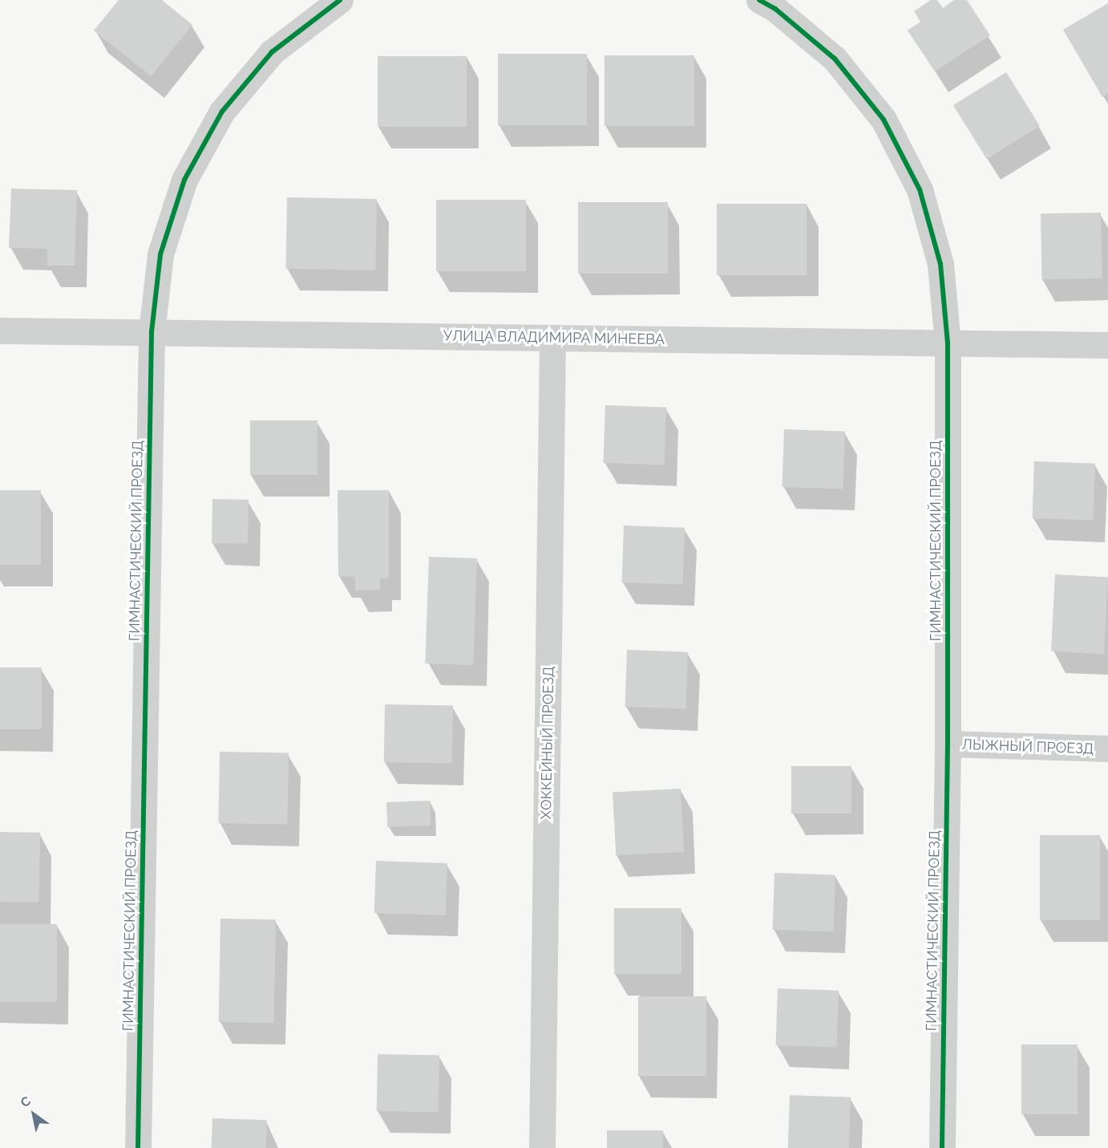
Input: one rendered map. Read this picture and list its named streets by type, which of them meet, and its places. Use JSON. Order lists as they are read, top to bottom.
{
  "streets": {
    "street": [
      "УЛИЦА ВЛАДИМИРА МИНЕЕВА",
      "ГИМНАСТИЧЕСКИЙ ПРОЕЗД",
      "ХОККЕЙНЫЙ ПРОЕЗД",
      "ЛЫЖНЫЙ ПРОЕЗД"
    ]
  },
  "crossings": [
    ["УЛИЦА ВЛАДИМИРА МИНЕЕВА", "ГИМНАСТИЧЕСКИЙ ПРОЕЗД"],
    ["УЛИЦА ВЛАДИМИРА МИНЕЕВА", "ХОККЕЙНЫЙ ПРОЕЗД"],
    ["ГИМНАСТИЧЕСКИЙ ПРОЕЗД", "ЛЫЖНЫЙ ПРОЕЗД"]
  ],
  "north": "top left"
}
